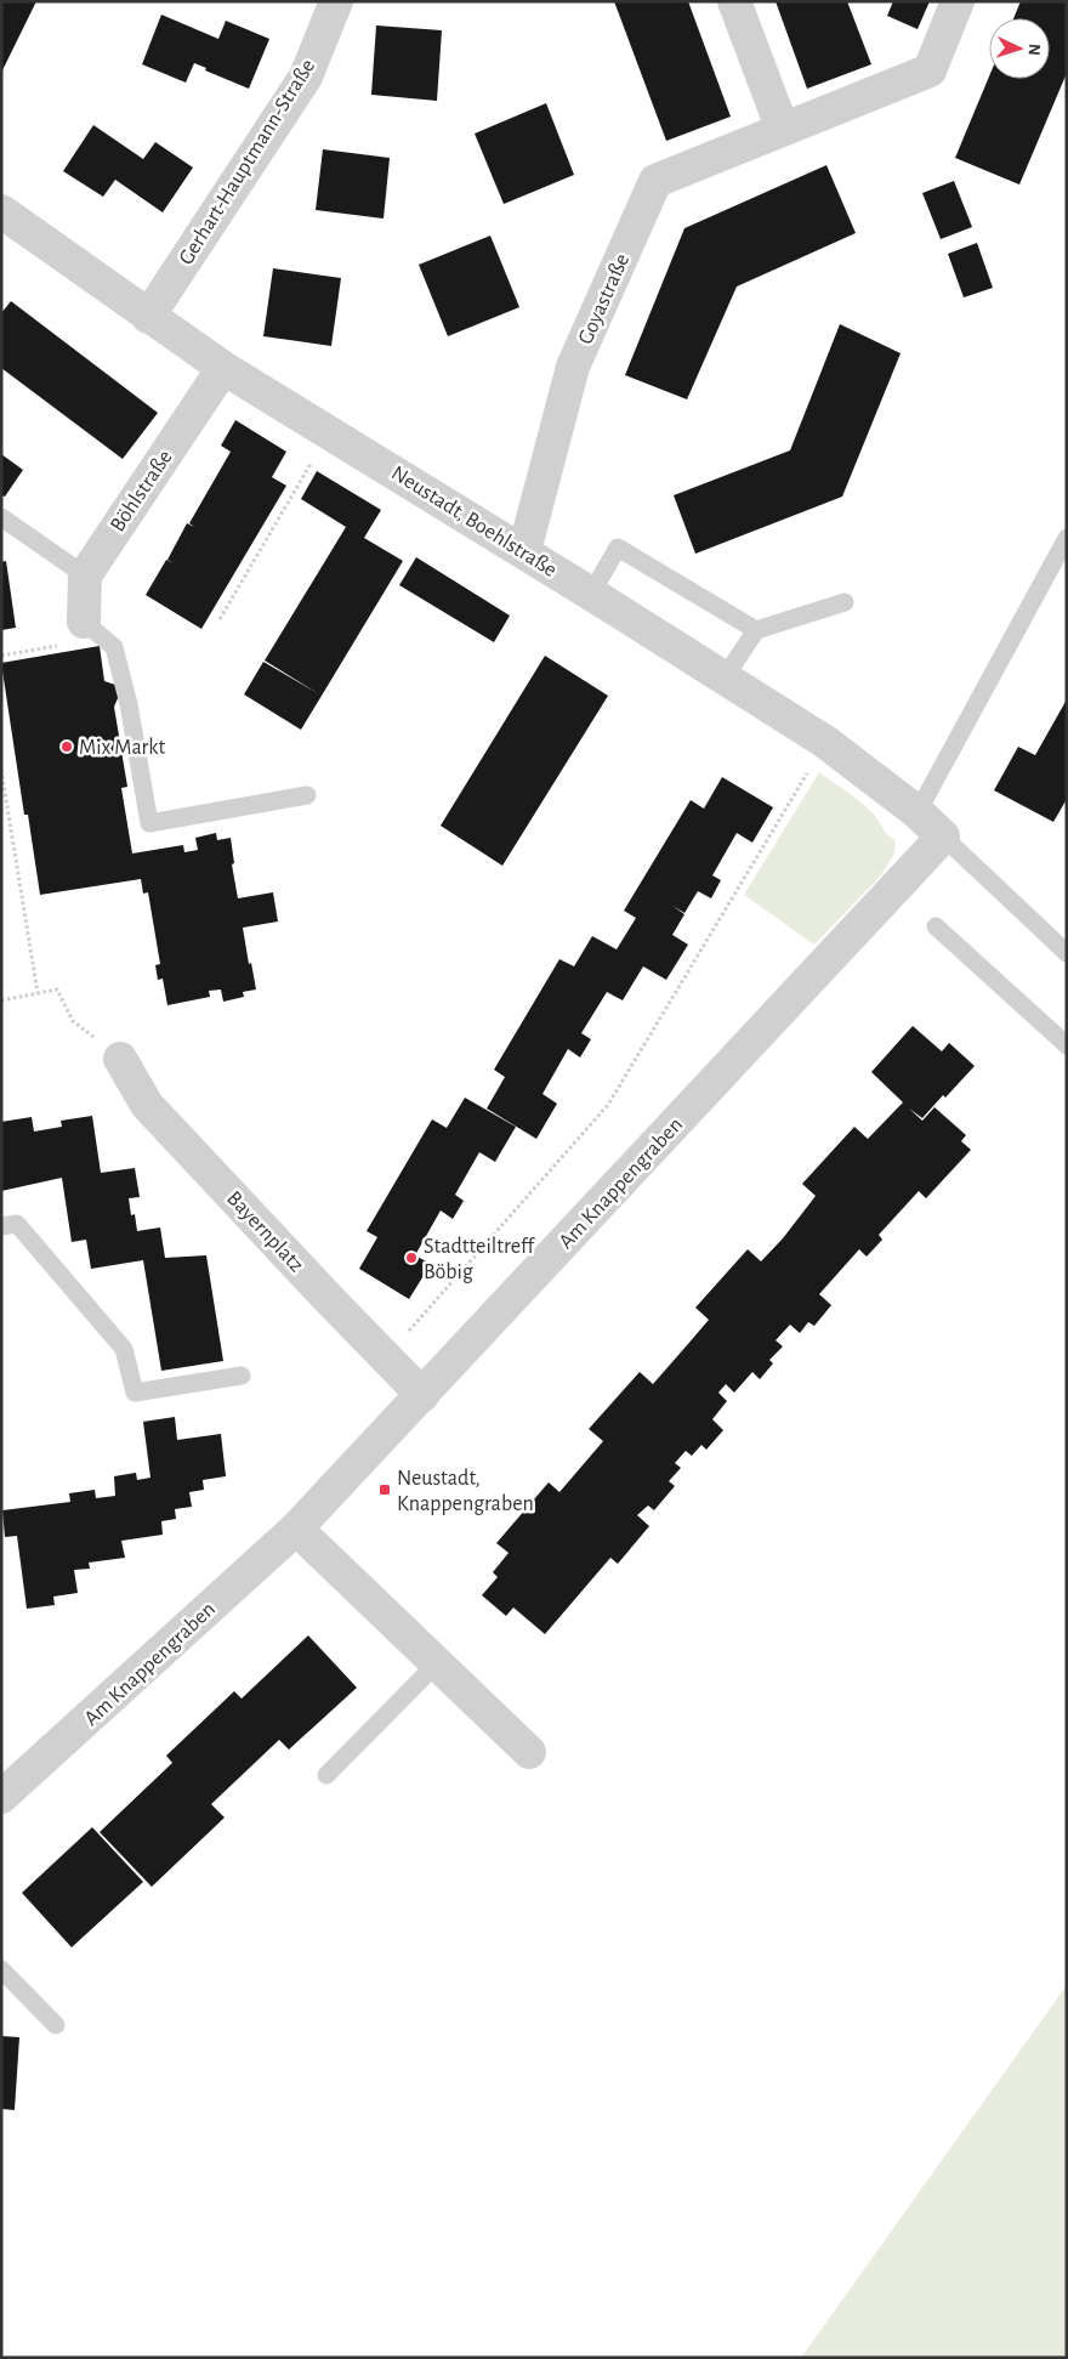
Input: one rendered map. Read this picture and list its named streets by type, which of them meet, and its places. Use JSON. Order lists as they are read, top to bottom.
{
  "streets": {
    "street": [
      "Gerhart-Hauptmann-Straße",
      "Goyastraße",
      "Böhlstraße",
      "Neustadt, Boehlstraße",
      "Am Knappengraben",
      "Bayernplatz"
    ]
  },
  "crossings": [
    ["Gerhart-Hauptmann-Straße", "Neustadt, Boehlstraße"],
    ["Goyastraße", "Neustadt, Boehlstraße"],
    ["Böhlstraße", "Neustadt, Boehlstraße"],
    ["Neustadt, Boehlstraße", "Am Knappengraben"],
    ["Am Knappengraben", "Bayernplatz"]
  ],
  "places": {
    "other": ["Mix Markt", "Stadtteiltreff Böbig"],
    "transit": ["Neustadt, Knappengraben"]
  },
  "north": "right"
}
